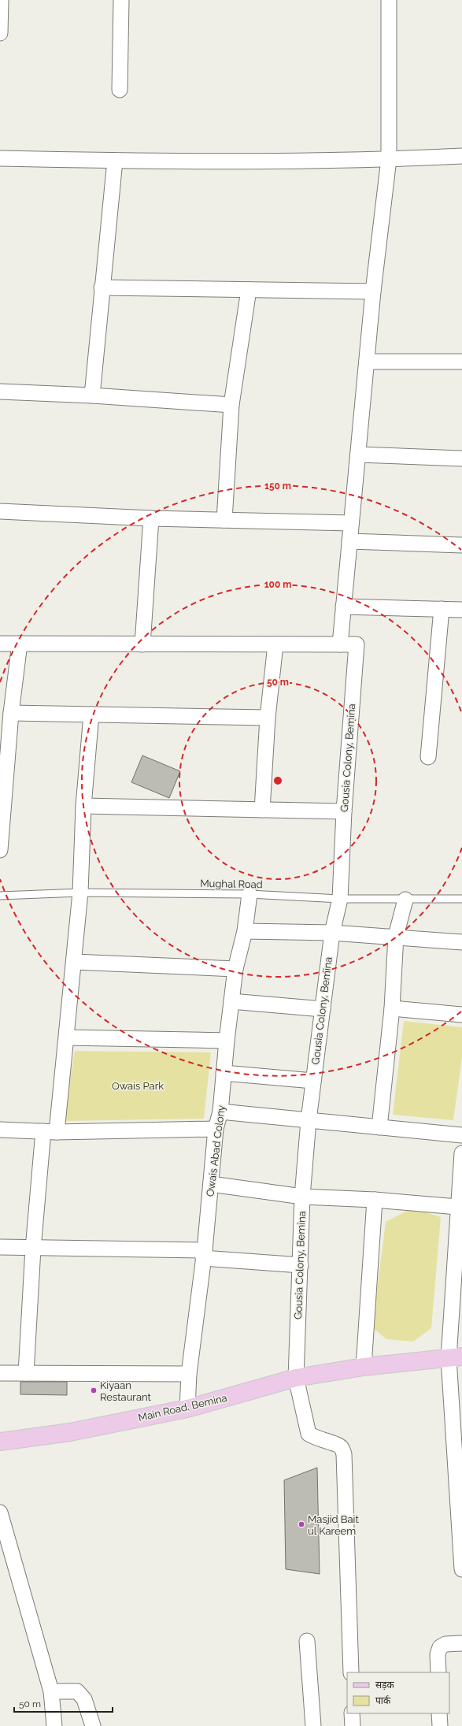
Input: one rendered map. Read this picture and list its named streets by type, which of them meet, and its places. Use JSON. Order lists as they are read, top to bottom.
{
  "streets": {
    "main road": ["Main Road, Bemina"],
    "street": ["Gousia Colony, Bemina", "Owais Abad Colony"],
    "lane": ["Mughal Road"]
  },
  "crossings": [
    ["Gousia Colony, Bemina", "Mughal Road"],
    ["Gousia Colony, Bemina", "Main Road, Bemina"],
    ["Mughal Road", "Owais Abad Colony"],
    ["Owais Abad Colony", "Main Road, Bemina"]
  ],
  "parks": ["Owais Park"],
  "places": ["Kiyaan Restaurant", "Masjid Bait ul Kareem"],
  "legend": ["सड़क", "पार्क"],
  "scale_bar": "50 m",
  "rings": ["150 m", "100 m", "50 m"]
}
